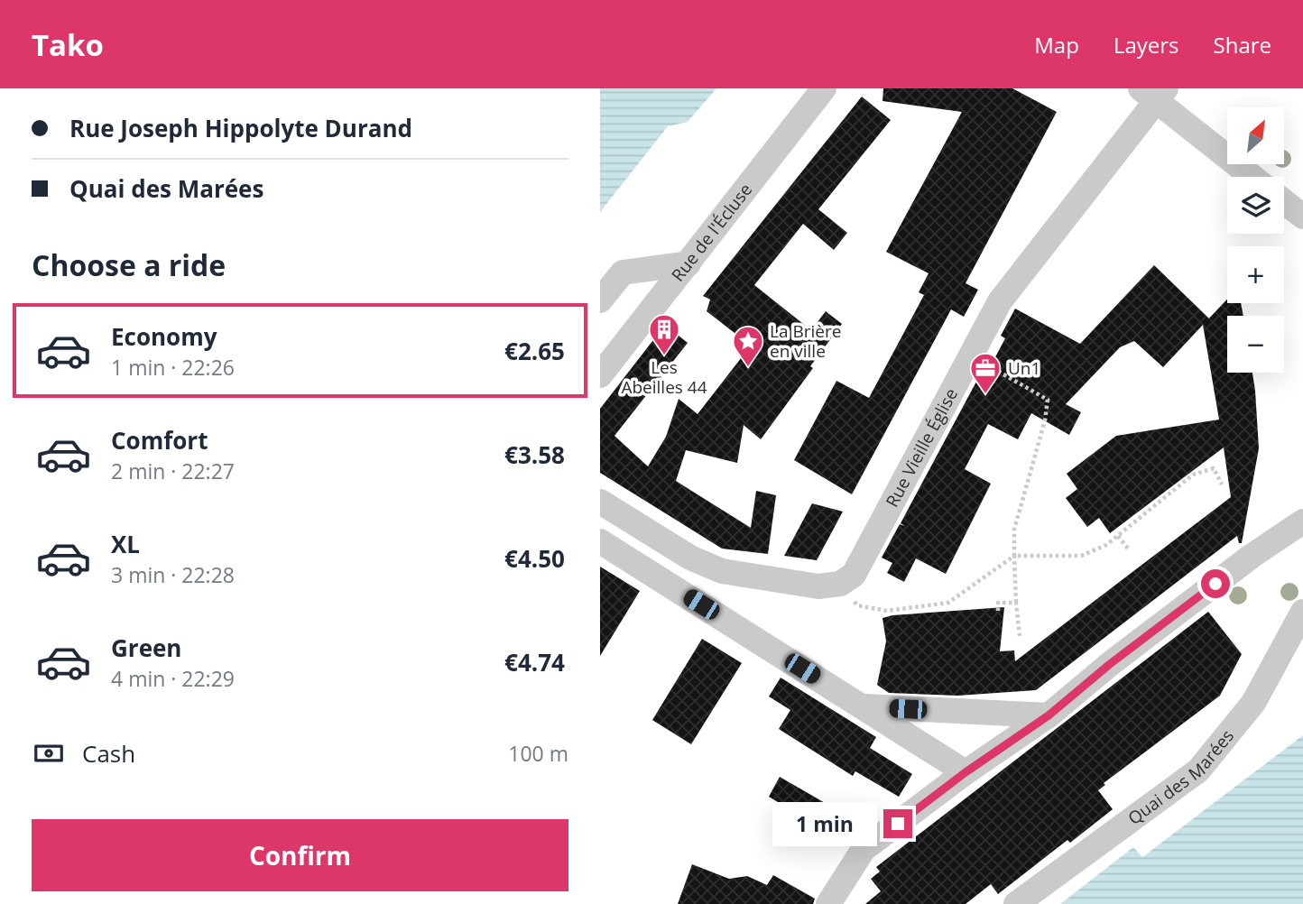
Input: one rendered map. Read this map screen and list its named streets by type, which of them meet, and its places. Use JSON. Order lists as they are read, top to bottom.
{
  "streets": {
    "street": ["Rue de l'Écluse", "Rue Vieille Église", "Quai des Marées"]
  },
  "places": {
    "building": ["Les Abeilles 44"],
    "place": ["La Brière en ville"],
    "office": ["Un1"]
  },
  "north": "top right",
  "page": {
    "header": "Tako",
    "nav": ["Map", "Layers", "Share"],
    "banner": ["Rue Joseph Hippolyte Durand", "Quai des Marées"],
    "map_buttons": ["+", "−"],
    "heading": "Choose a ride",
    "list": [
      {
        "name": "Economy",
        "note": "1 min · 22:26",
        "value": "€2.65"
      },
      {
        "name": "Comfort",
        "note": "2 min · 22:27",
        "value": "€3.58"
      },
      {
        "name": "XL",
        "note": "3 min · 22:28",
        "value": "€4.50"
      },
      {
        "name": "Green",
        "note": "4 min · 22:29",
        "value": "€4.74"
      }
    ],
    "pay": ["Cash", "100 m"],
    "bubble": "1 min",
    "buttons": "Confirm"
  }
}
